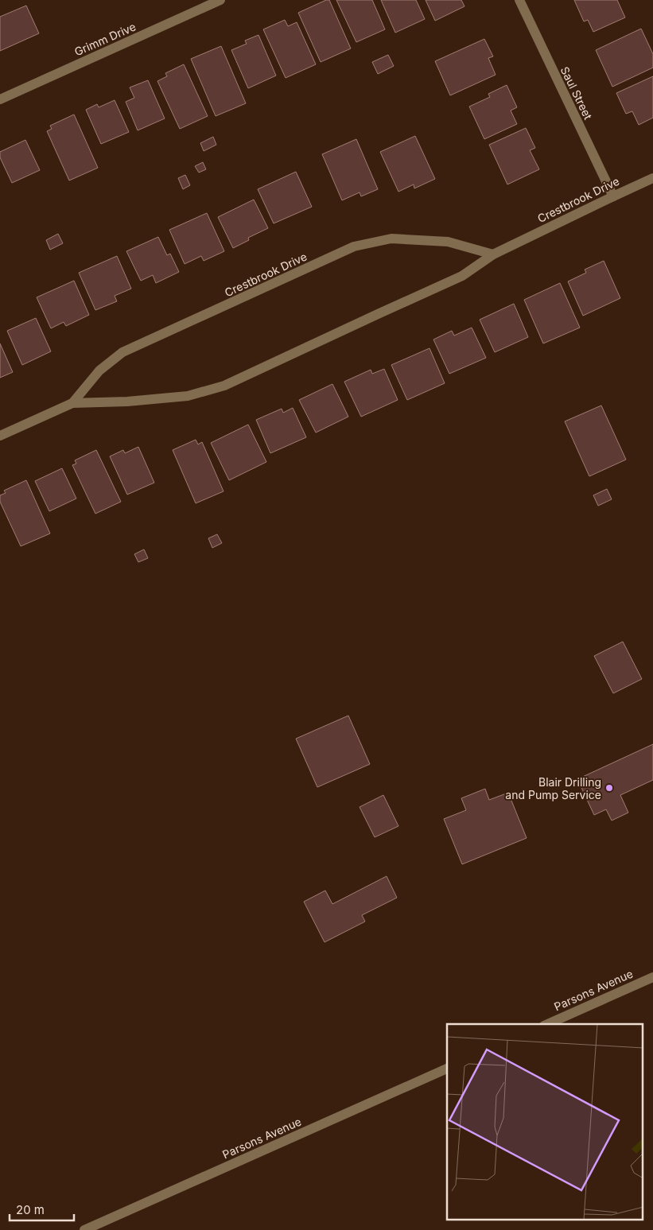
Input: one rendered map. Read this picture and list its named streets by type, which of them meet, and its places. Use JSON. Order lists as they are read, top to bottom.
{
  "streets": {
    "street": [
      "Grimm Drive",
      "Saul Street",
      "Crestbrook Drive",
      "Parsons Avenue"
    ]
  },
  "crossings": [
    ["Saul Street", "Crestbrook Drive"]
  ],
  "places": ["Blair Drilling and Pump Service"],
  "scale_bar": "20 m"
}
